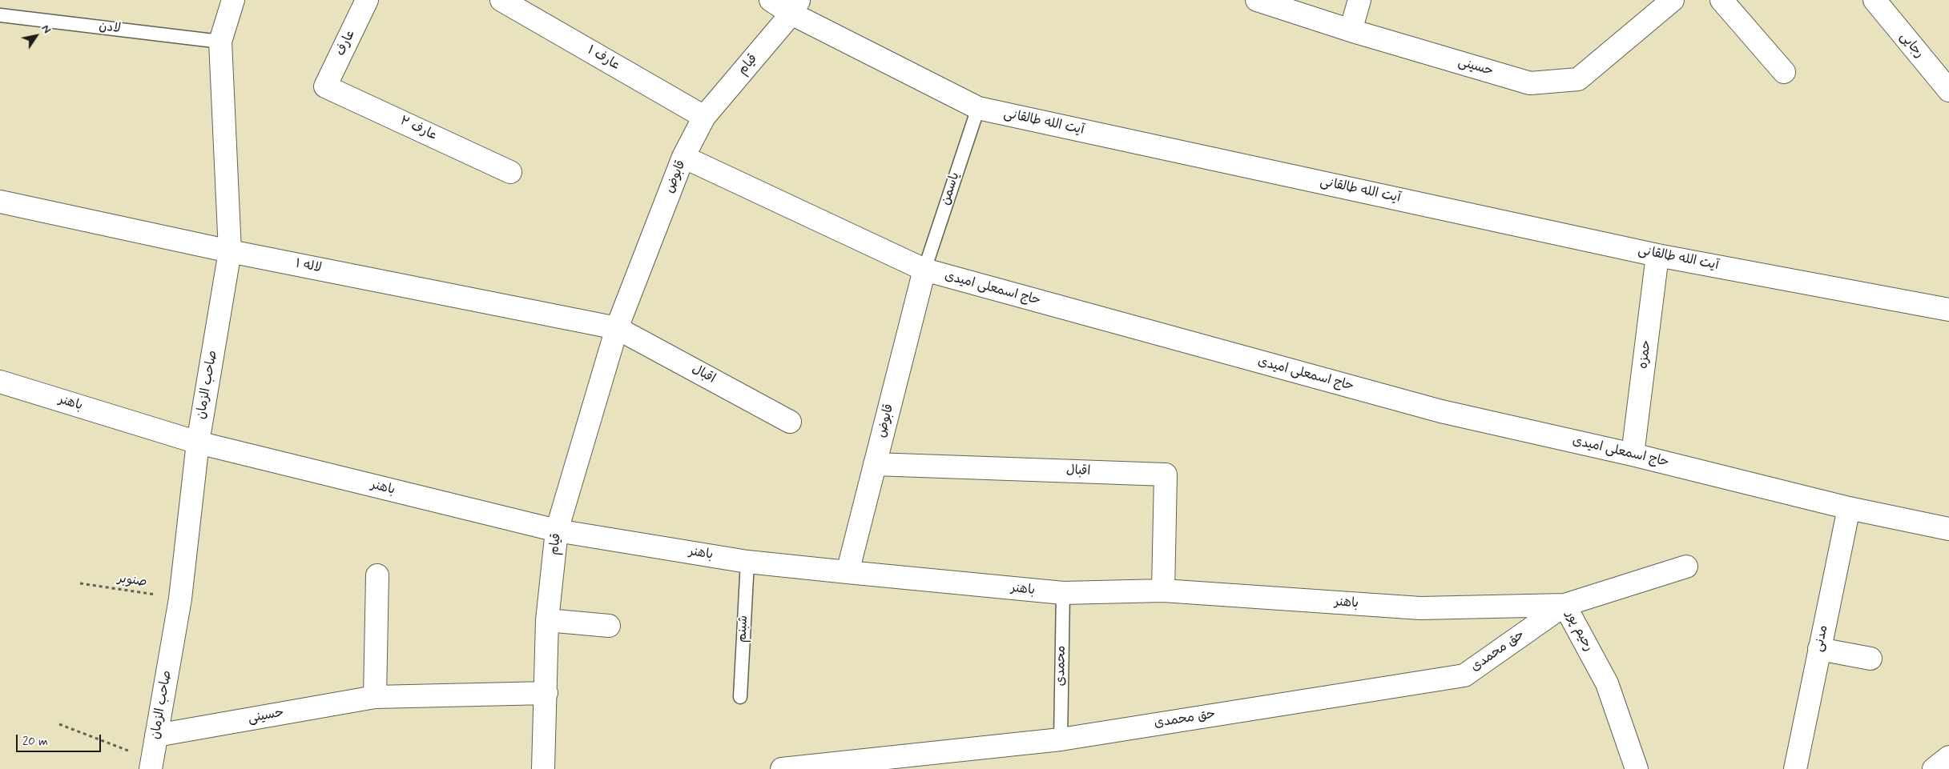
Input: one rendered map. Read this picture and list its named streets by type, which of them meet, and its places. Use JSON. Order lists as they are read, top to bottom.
{
  "streets": {
    "street": [
      "عارف",
      "رجایی",
      "عارف ۱",
      "قیام",
      "حسینی",
      "آیت الله طالقانی",
      "عارف ۲",
      "قابوض",
      "لاله ۱",
      "حاج اسمعلی امیدی",
      "حمزه",
      "اقبال",
      "صاحب الزمان",
      "باهنر",
      "رحیم پور",
      "مدنی",
      "حق محمدی"
    ],
    "lane": [
      "لادن",
      "یاسمن",
      "شبنم",
      "محمدی"
    ],
    "path": ["صنوبر"]
  },
  "crossings": [
    ["لادن", "صاحب الزمان"],
    ["عارف", "عارف ۲"],
    ["عارف ۱", "قیام"],
    ["عارف ۱", "قابوض"],
    ["قیام", "حسینی"],
    ["قیام", "آیت الله طالقانی"],
    ["قیام", "قابوض"],
    ["قیام", "لاله ۱"],
    ["قیام", "اقبال"],
    ["قیام", "باهنر"],
    ["حسینی", "صاحب الزمان"],
    ["آیت الله طالقانی", "یاسمن"],
    ["آیت الله طالقانی", "حمزه"],
    ["قابوض", "یاسمن"],
    ["قابوض", "لاله ۱"],
    ["قابوض", "حاج اسمعلی امیدی"],
    ["قابوض", "اقبال"],
    ["قابوض", "باهنر"],
    ["یاسمن", "حاج اسمعلی امیدی"],
    ["لاله ۱", "اقبال"],
    ["لاله ۱", "صاحب الزمان"],
    ["حاج اسمعلی امیدی", "حمزه"],
    ["حاج اسمعلی امیدی", "مدنی"],
    ["اقبال", "باهنر"],
    ["صاحب الزمان", "باهنر"],
    ["صاحب الزمان", "صنوبر"],
    ["باهنر", "شبنم"],
    ["باهنر", "رحیم پور"],
    ["باهنر", "محمدی"],
    ["رحیم پور", "حق محمدی"],
    ["حق محمدی", "محمدی"]
  ],
  "scale_bar": "20 m",
  "north": "top right"
}
